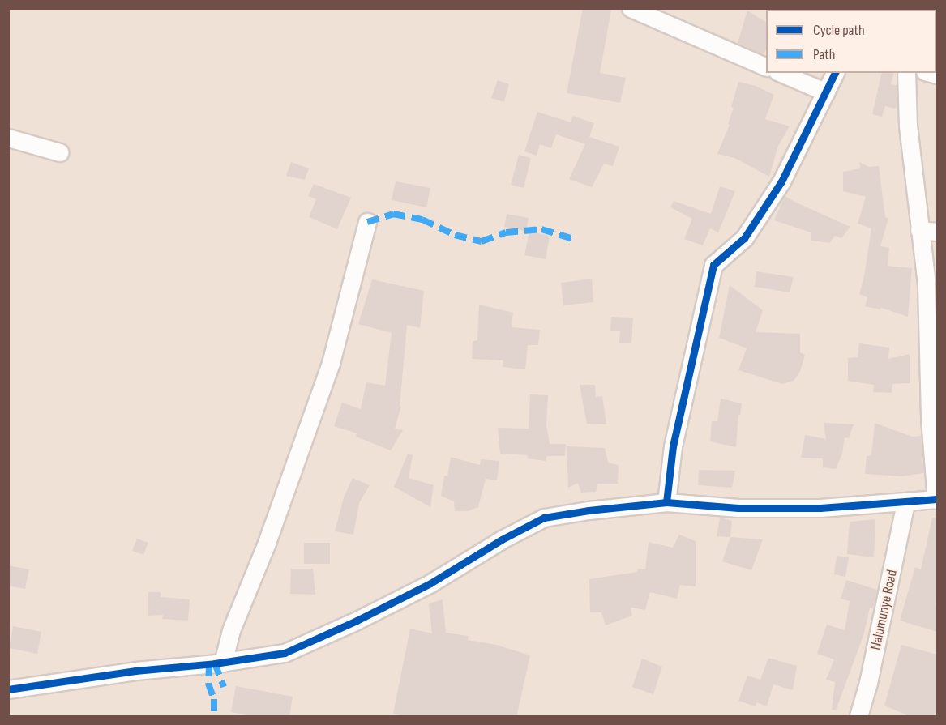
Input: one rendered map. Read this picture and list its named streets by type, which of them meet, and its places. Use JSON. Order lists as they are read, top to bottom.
{
  "streets": {
    "street": ["Nalumunye Road"]
  },
  "legend": ["Cycle path", "Path"]
}
